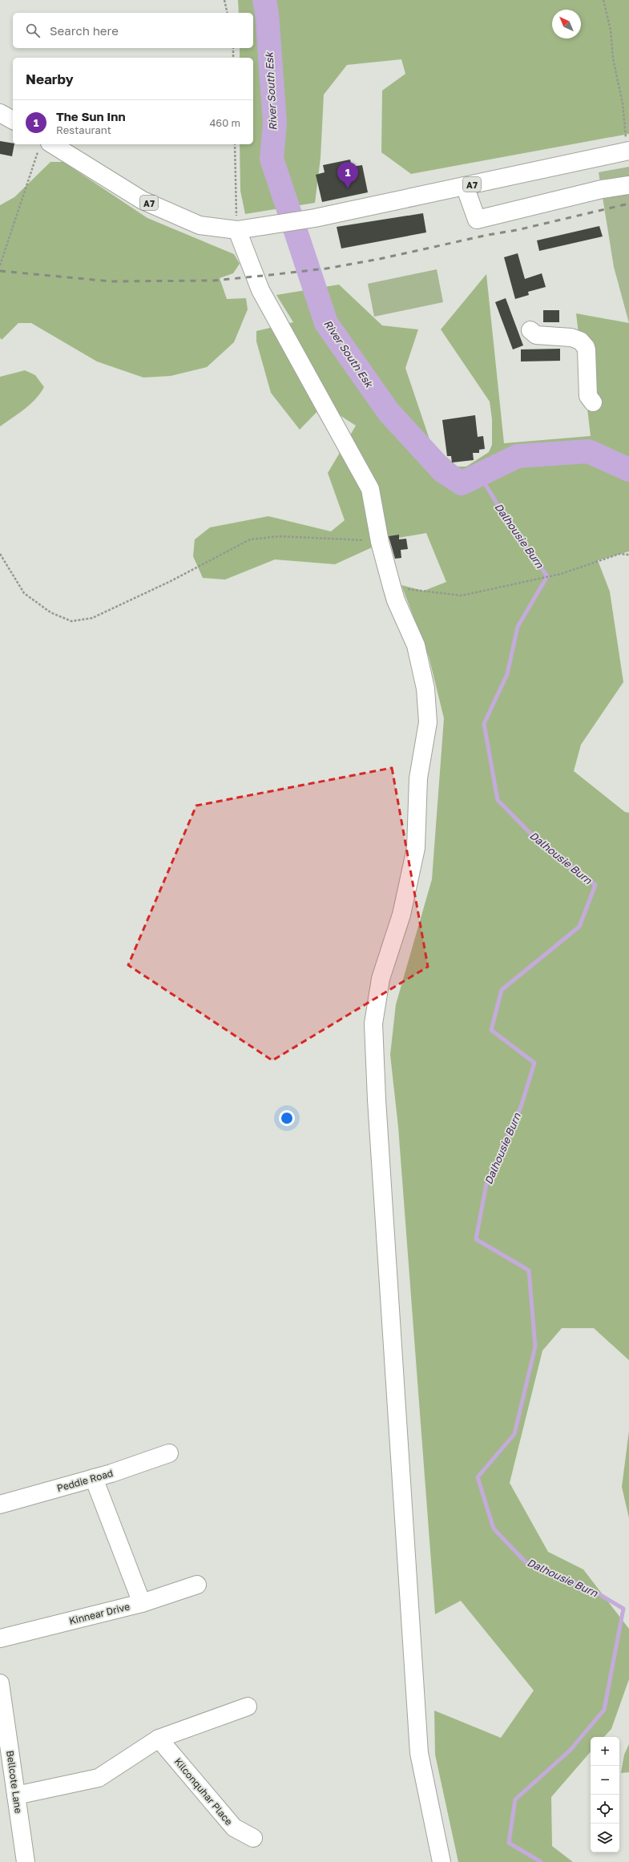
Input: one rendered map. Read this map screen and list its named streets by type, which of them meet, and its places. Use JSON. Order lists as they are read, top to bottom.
{
  "streets": {
    "street": [
      "A7",
      "Peddie Road",
      "Kinnear Drive",
      "Bellcote Lane",
      "Kilconquhar Place"
    ]
  },
  "water": ["River South Esk", "Dalhousie Burn"],
  "north": "top left",
  "page": {
    "search": "Search here",
    "heading": "Nearby",
    "list": [
      {
        "mark": "1",
        "name": "The Sun Inn",
        "note": "Restaurant",
        "value": "460 m"
      }
    ],
    "pins": "1",
    "map_buttons": ["+", "−"]
  }
}
